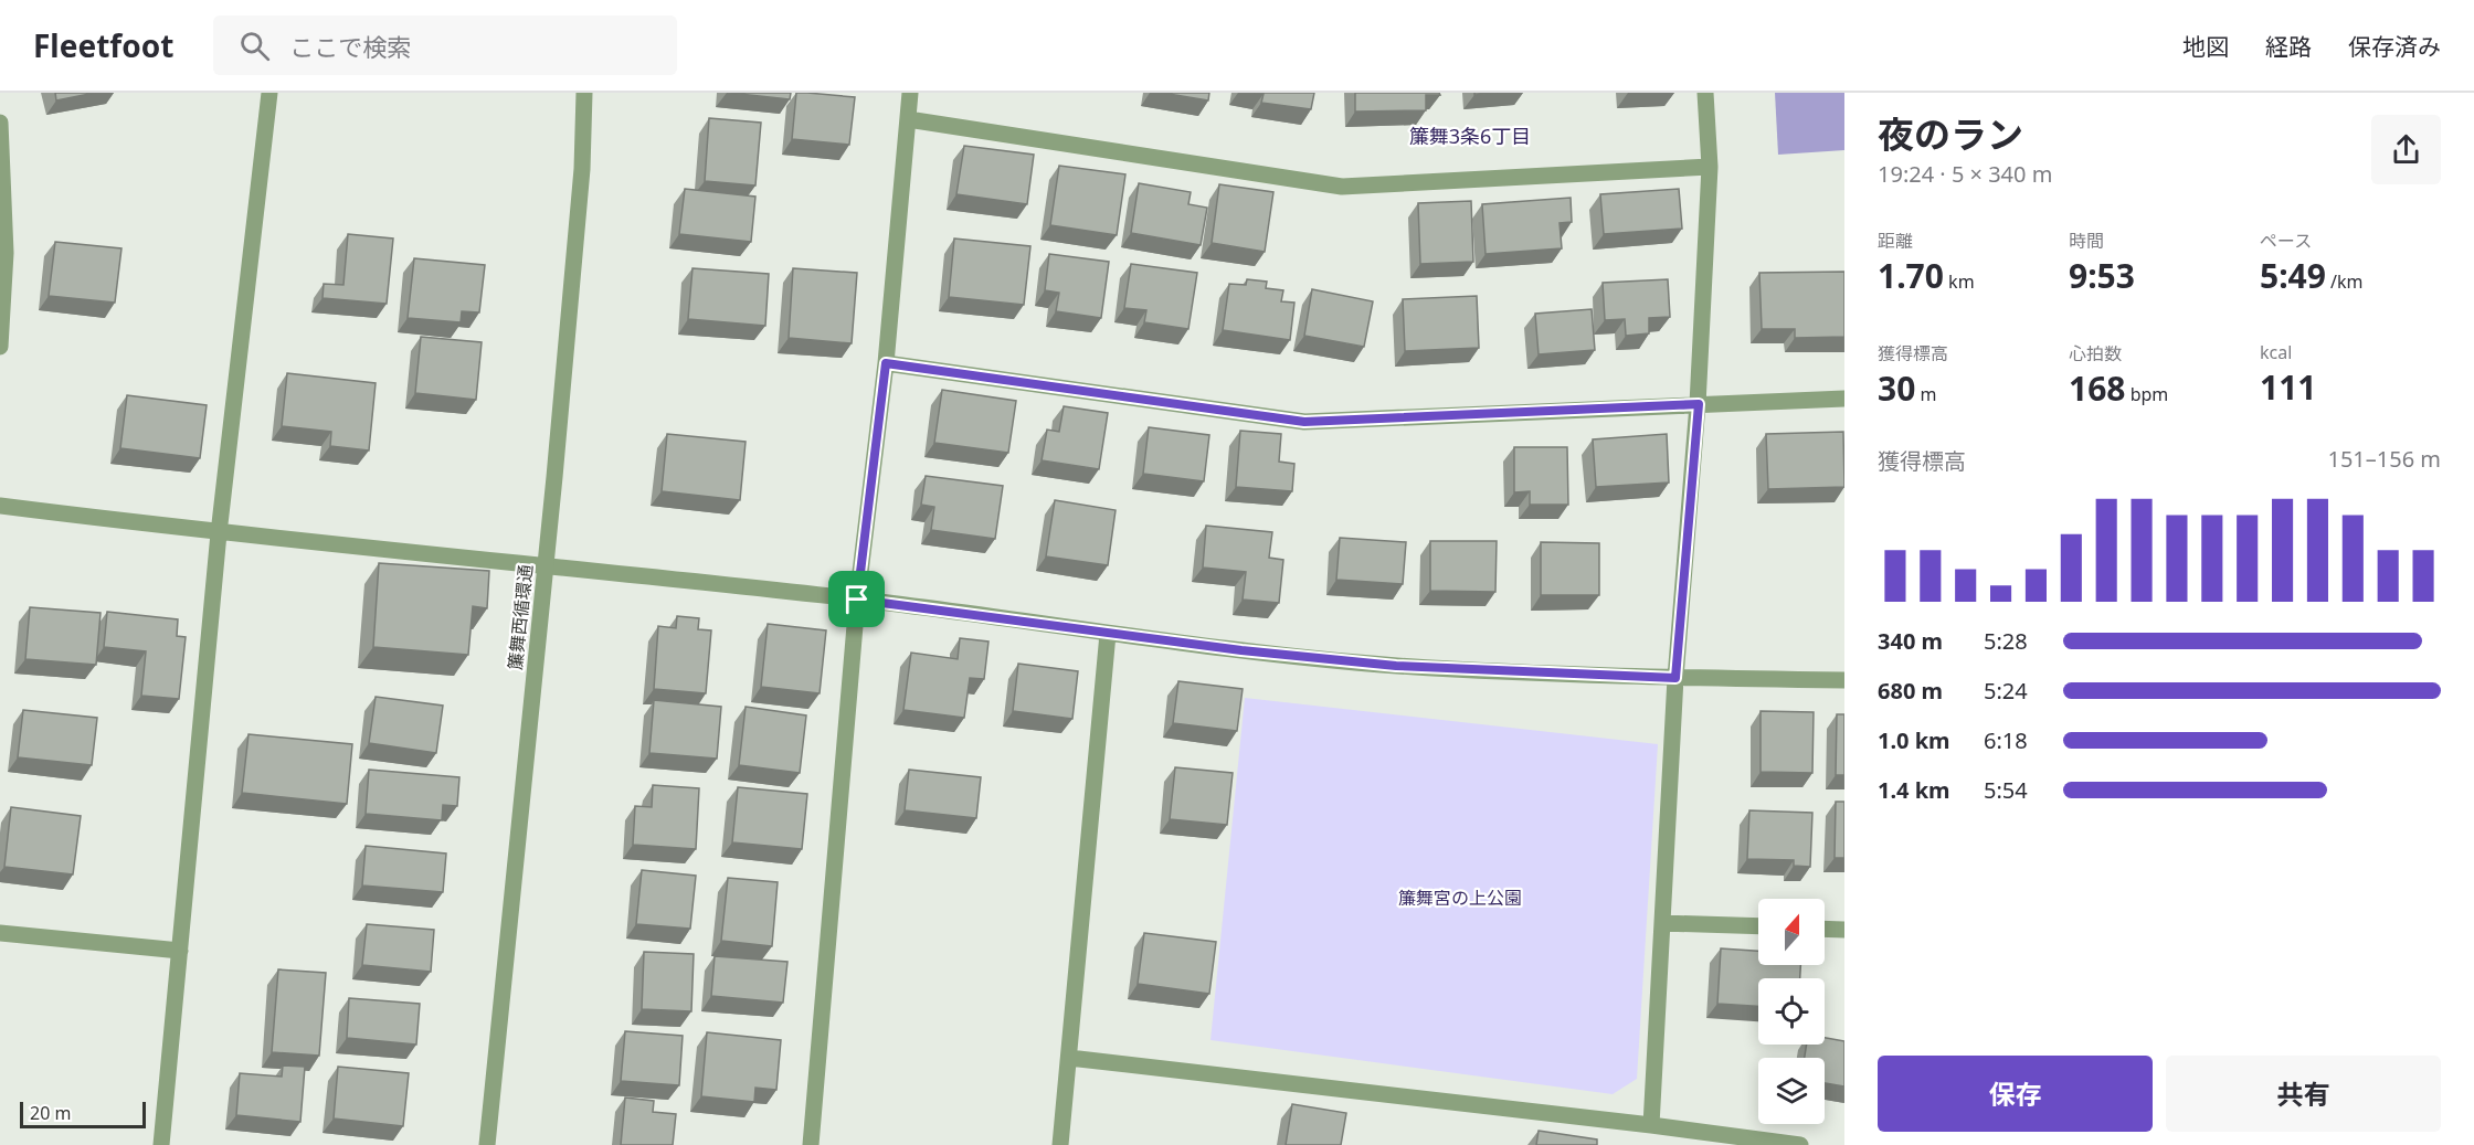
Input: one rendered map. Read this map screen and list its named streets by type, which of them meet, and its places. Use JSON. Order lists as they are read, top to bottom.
{
  "streets": {
    "street": ["簾舞西循環通"]
  },
  "districts": ["簾舞3条6丁目"],
  "parks": ["簾舞宮の上公園"],
  "scale_bar": "20 m",
  "north": "top",
  "page": {
    "header": "Fleetfoot",
    "search": "ここで検索",
    "nav": ["地図", "経路", "保存済み"],
    "heading": ["夜のラン", "19:24 · 5 × 340 m"],
    "stats": [
      ["距離", "1.70 km"],
      ["時間", "9:53"],
      ["ペース", "5:49 /km"],
      ["獲得標高", "30 m"],
      ["心拍数", "168 bpm"],
      ["kcal", "111"]
    ],
    "chart": ["獲得標高", "151–156 m"],
    "list": [
      {
        "name": "340 m",
        "note": "5:28"
      },
      {
        "name": "680 m",
        "note": "5:24"
      },
      {
        "name": "1.0 km",
        "note": "6:18"
      },
      {
        "name": "1.4 km",
        "note": "5:54"
      }
    ],
    "buttons": ["保存", "共有"],
    "scale": "20 m"
  }
}
